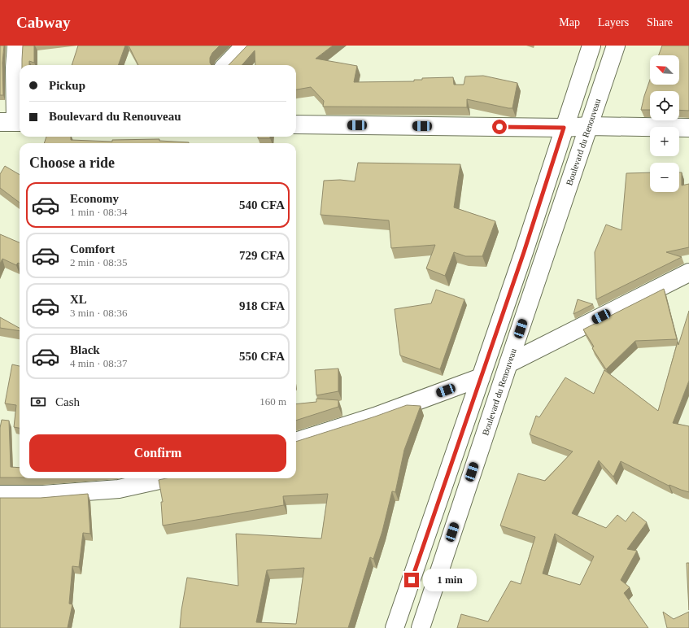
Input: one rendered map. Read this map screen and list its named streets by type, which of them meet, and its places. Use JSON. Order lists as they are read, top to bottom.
{
  "streets": {
    "main road": ["Boulevard du Renouveau"]
  },
  "north": "top left",
  "page": {
    "header": "Cabway",
    "nav": ["Map", "Layers", "Share"],
    "map_buttons": ["+", "−"],
    "banner": ["Pickup", "Boulevard du Renouveau"],
    "heading": "Choose a ride",
    "list": [
      {
        "name": "Economy",
        "note": "1 min · 08:34",
        "value": "540 CFA"
      },
      {
        "name": "Comfort",
        "note": "2 min · 08:35",
        "value": "729 CFA"
      },
      {
        "name": "XL",
        "note": "3 min · 08:36",
        "value": "918 CFA"
      },
      {
        "name": "Black",
        "note": "4 min · 08:37",
        "value": "550 CFA"
      }
    ],
    "pay": ["Cash", "160 m"],
    "buttons": "Confirm",
    "bubble": "1 min"
  }
}
